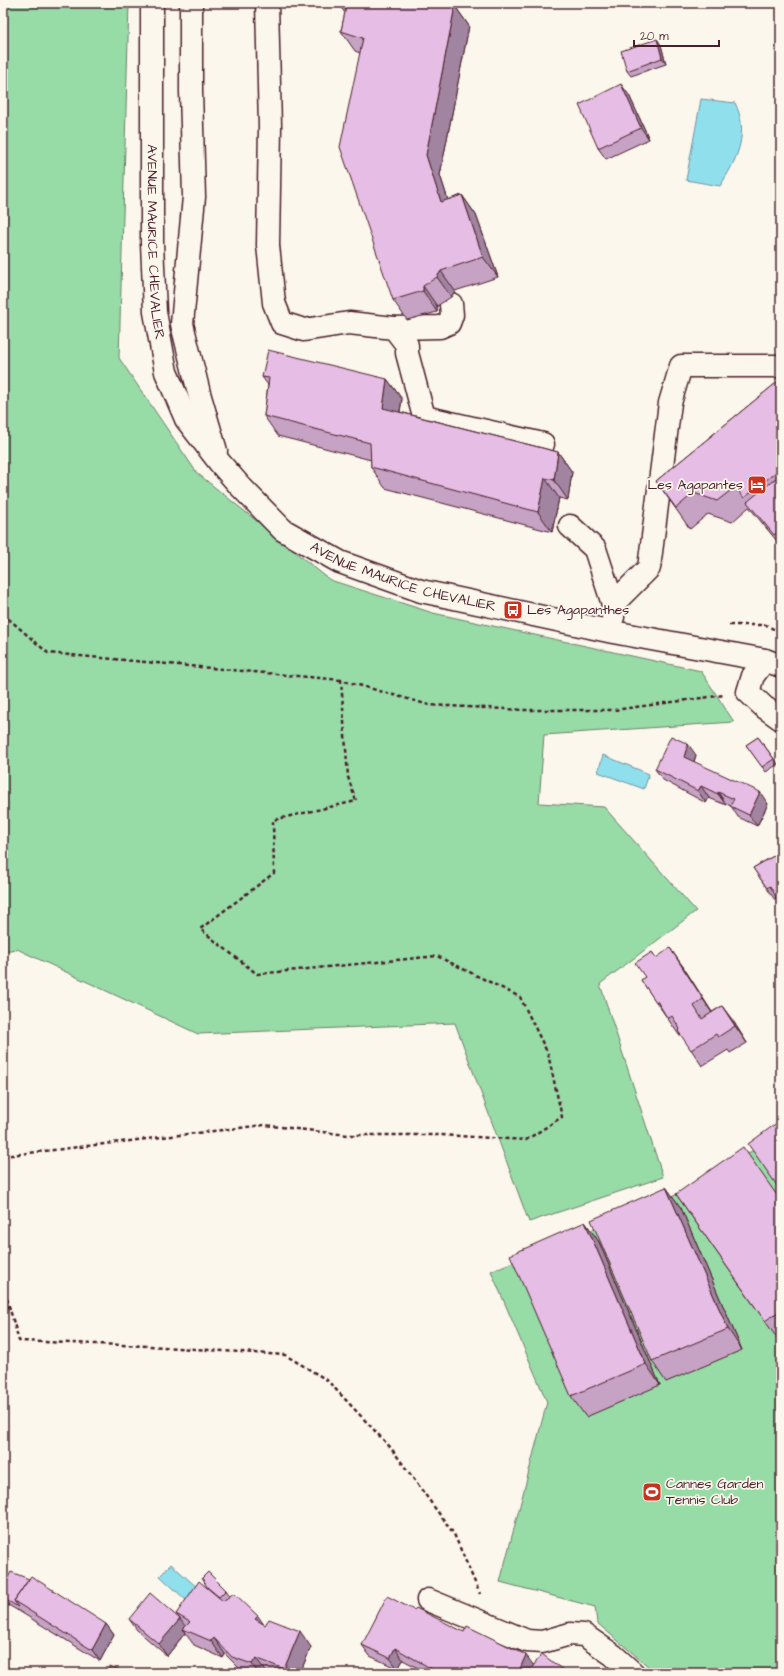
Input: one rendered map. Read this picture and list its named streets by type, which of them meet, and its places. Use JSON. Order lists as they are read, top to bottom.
{
  "streets": {
    "street": ["AVENUE MAURICE CHEVALIER"]
  },
  "places": {
    "hotel": ["Les Agapantes"],
    "bus stop": ["Les Agapanthes"],
    "sports": ["Cannes Garden Tennis Club"]
  },
  "scale_bar": "20 m"
}
